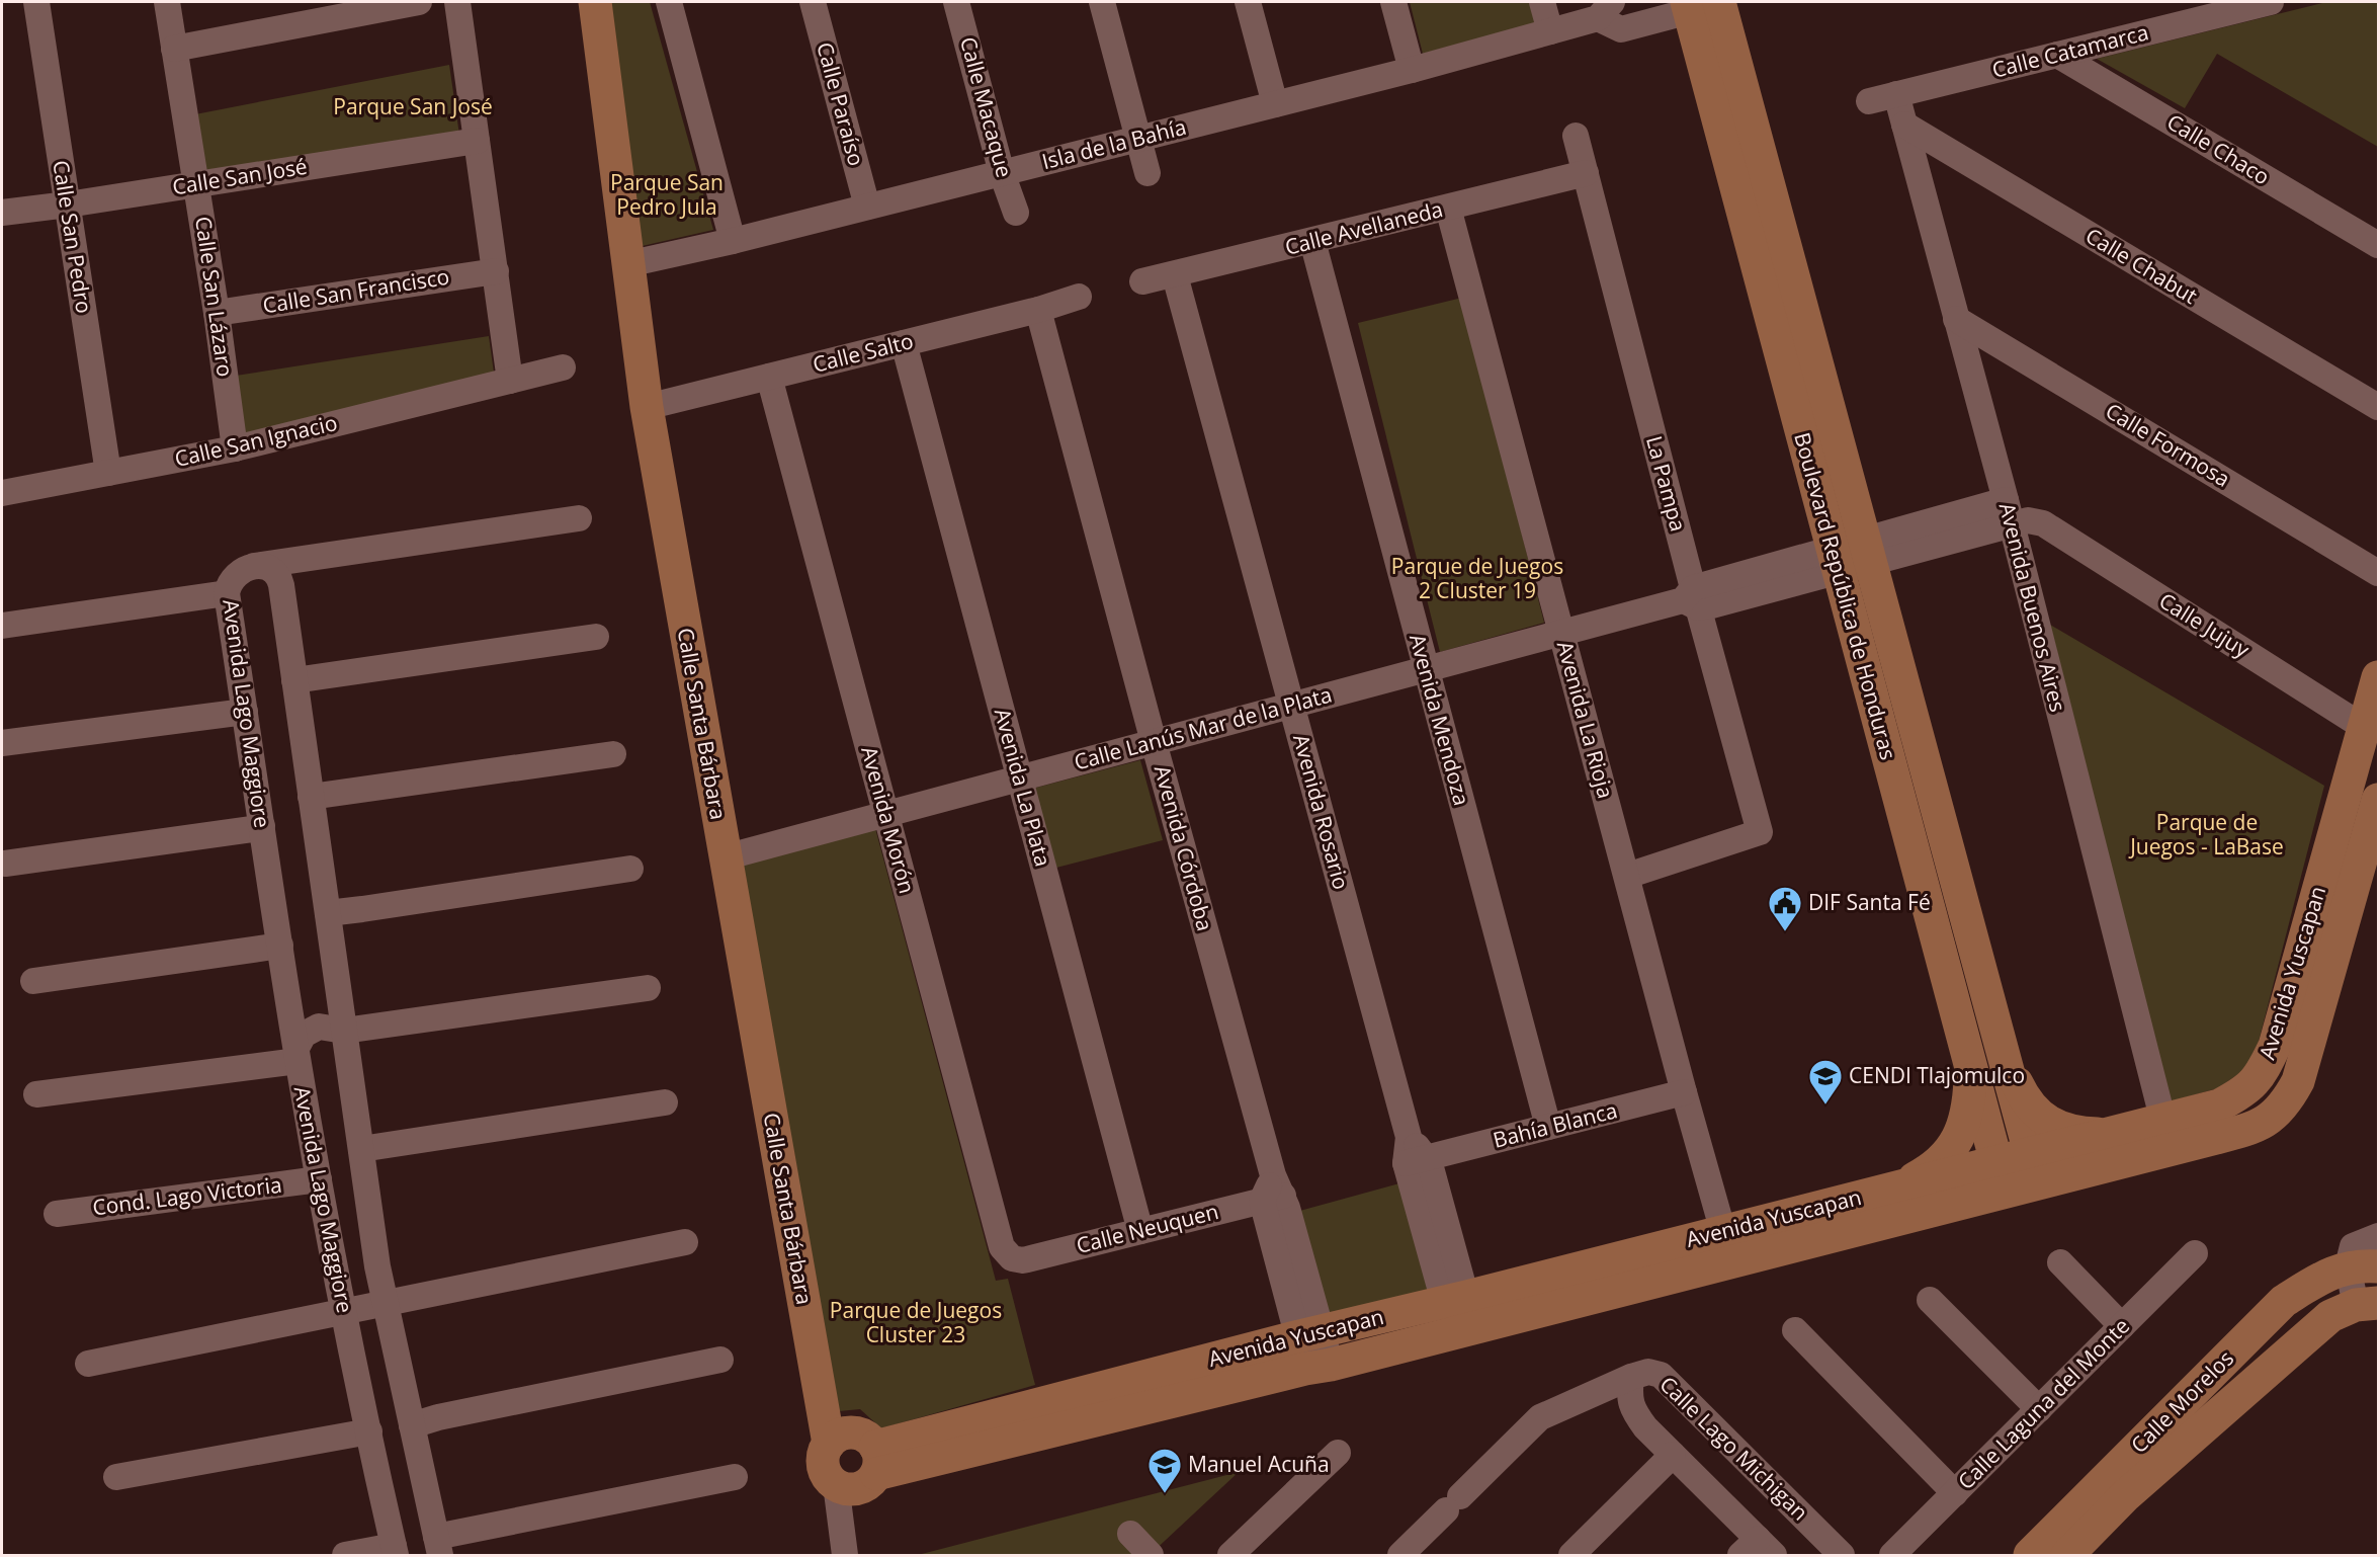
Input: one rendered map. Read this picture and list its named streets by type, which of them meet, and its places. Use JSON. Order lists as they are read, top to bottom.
{
  "streets": {
    "street": [
      "Calle Catamarca",
      "Calle Paraíso",
      "Calle Macaque",
      "Isla de la Bahía",
      "Calle Chaco",
      "Calle San José",
      "Calle Avellaneda",
      "Calle San Pedro",
      "Calle Chabut",
      "Calle San Francisco",
      "Calle San Lázaro",
      "Calle Salto",
      "Calle San Ignacio",
      "Calle Formosa",
      "La Pampa",
      "Boulevard República de Honduras",
      "Avenida Buenos Aires",
      "Calle Jujuy",
      "Avenida Lago Maggiore",
      "Avenida Mendoza",
      "Avenida La Rioja",
      "Calle Santa Bárbara",
      "Calle Lanús Mar de la Plata",
      "Avenida La Plata",
      "Avenida Rosario",
      "Avenida Morón",
      "Avenida Córdoba",
      "Avenida Yuscapan",
      "Bahía Blanca",
      "Cond. Lago Victoria",
      "Calle Neuquen",
      "Calle Morelos",
      "Calle Laguna del Monte",
      "Calle Lago Michigan"
    ]
  },
  "crossings": [
    ["Calle Catamarca", "Calle Chaco"],
    ["Calle Catamarca", "Avenida Buenos Aires"],
    ["Calle Paraíso", "Isla de la Bahía"],
    ["Calle Macaque", "Isla de la Bahía"],
    ["Isla de la Bahía", "Boulevard República de Honduras"],
    ["Isla de la Bahía", "Calle Santa Bárbara"],
    ["Calle San José", "Calle San Pedro"],
    ["Calle San José", "Calle San Lázaro"],
    ["Calle Avellaneda", "La Pampa"],
    ["Calle Avellaneda", "Avenida Mendoza"],
    ["Calle Avellaneda", "Avenida La Rioja"],
    ["Calle Avellaneda", "Avenida Rosario"],
    ["Calle San Pedro", "Calle San Ignacio"],
    ["Calle Chabut", "Avenida Buenos Aires"],
    ["Calle San Francisco", "Calle San Lázaro"],
    ["Calle San Lázaro", "Calle San Ignacio"],
    ["Calle Salto", "Calle Santa Bárbara"],
    ["Calle Salto", "Avenida La Plata"],
    ["Calle Salto", "Avenida Morón"],
    ["Calle Salto", "Avenida Córdoba"],
    ["Calle Formosa", "Avenida Buenos Aires"],
    ["La Pampa", "Avenida La Rioja"],
    ["La Pampa", "Calle Lanús Mar de la Plata"],
    ["Boulevard República de Honduras", "Calle Lanús Mar de la Plata"],
    ["Boulevard República de Honduras", "Avenida Yuscapan"],
    ["Avenida Buenos Aires", "Calle Lanús Mar de la Plata"],
    ["Avenida Buenos Aires", "Avenida Yuscapan"],
    ["Calle Jujuy", "Calle Lanús Mar de la Plata"],
    ["Calle Jujuy", "Avenida Yuscapan"],
    ["Avenida Lago Maggiore", "Cond. Lago Victoria"],
    ["Avenida Mendoza", "Calle Lanús Mar de la Plata"],
    ["Avenida Mendoza", "Bahía Blanca"],
    ["Avenida La Rioja", "Calle Lanús Mar de la Plata"],
    ["Avenida La Rioja", "Avenida Yuscapan"],
    ["Avenida La Rioja", "Bahía Blanca"],
    ["Calle Santa Bárbara", "Calle Lanús Mar de la Plata"],
    ["Calle Santa Bárbara", "Avenida Yuscapan"],
    ["Calle Lanús Mar de la Plata", "Avenida La Plata"],
    ["Calle Lanús Mar de la Plata", "Avenida Rosario"],
    ["Calle Lanús Mar de la Plata", "Avenida Morón"],
    ["Calle Lanús Mar de la Plata", "Avenida Córdoba"],
    ["Avenida La Plata", "Calle Neuquen"],
    ["Avenida Rosario", "Avenida Yuscapan"],
    ["Avenida Rosario", "Bahía Blanca"],
    ["Avenida Morón", "Calle Neuquen"],
    ["Avenida Córdoba", "Avenida Yuscapan"],
    ["Avenida Córdoba", "Calle Neuquen"]
  ],
  "parks": [
    "Parque San José",
    "Parque San Pedro Jula",
    "Parque de Juegos 2 Cluster 19",
    "Parque de Juegos - LaBase",
    "Parque de Juegos Cluster 23"
  ],
  "places": {
    "public building": ["DIF Santa Fé"],
    "school or university": ["CENDI Tlajomulco", "Manuel Acuña"]
  }
}
